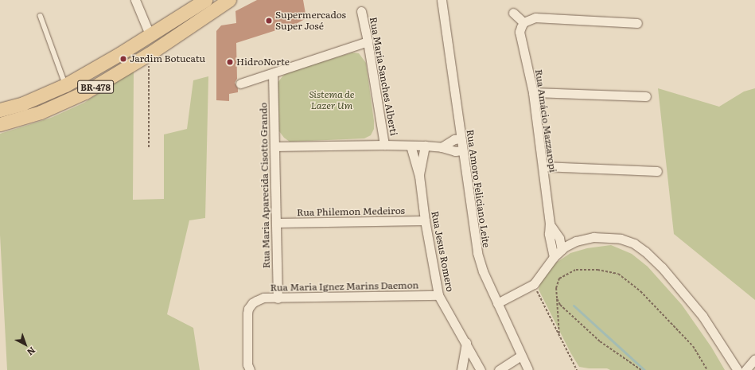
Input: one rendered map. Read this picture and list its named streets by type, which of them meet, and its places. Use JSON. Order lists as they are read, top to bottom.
{
  "streets": {
    "main road": ["BR-478"],
    "street": [
      "Rua Maria Sanches Alberti",
      "Rua Amácio Mazzaropi",
      "Rua Maria Aparecida Cisotto Grando",
      "Rua Amoro Feliciano Leite",
      "Rua Philemon Medeiros",
      "Rua Jesus Romero",
      "Rua Maria Ignez Marins Daemon"
    ]
  },
  "crossings": [
    ["Rua Maria Aparecida Cisotto Grando", "Rua Philemon Medeiros"],
    ["Rua Maria Aparecida Cisotto Grando", "Rua Maria Ignez Marins Daemon"],
    ["Rua Philemon Medeiros", "Rua Jesus Romero"],
    ["Rua Jesus Romero", "Rua Maria Ignez Marins Daemon"]
  ],
  "parks": ["Sistema de Lazer Um"],
  "places": ["Supermercados Super José", "Jardim Botucatu", "HidroNorte"],
  "north": "bottom right"
}
